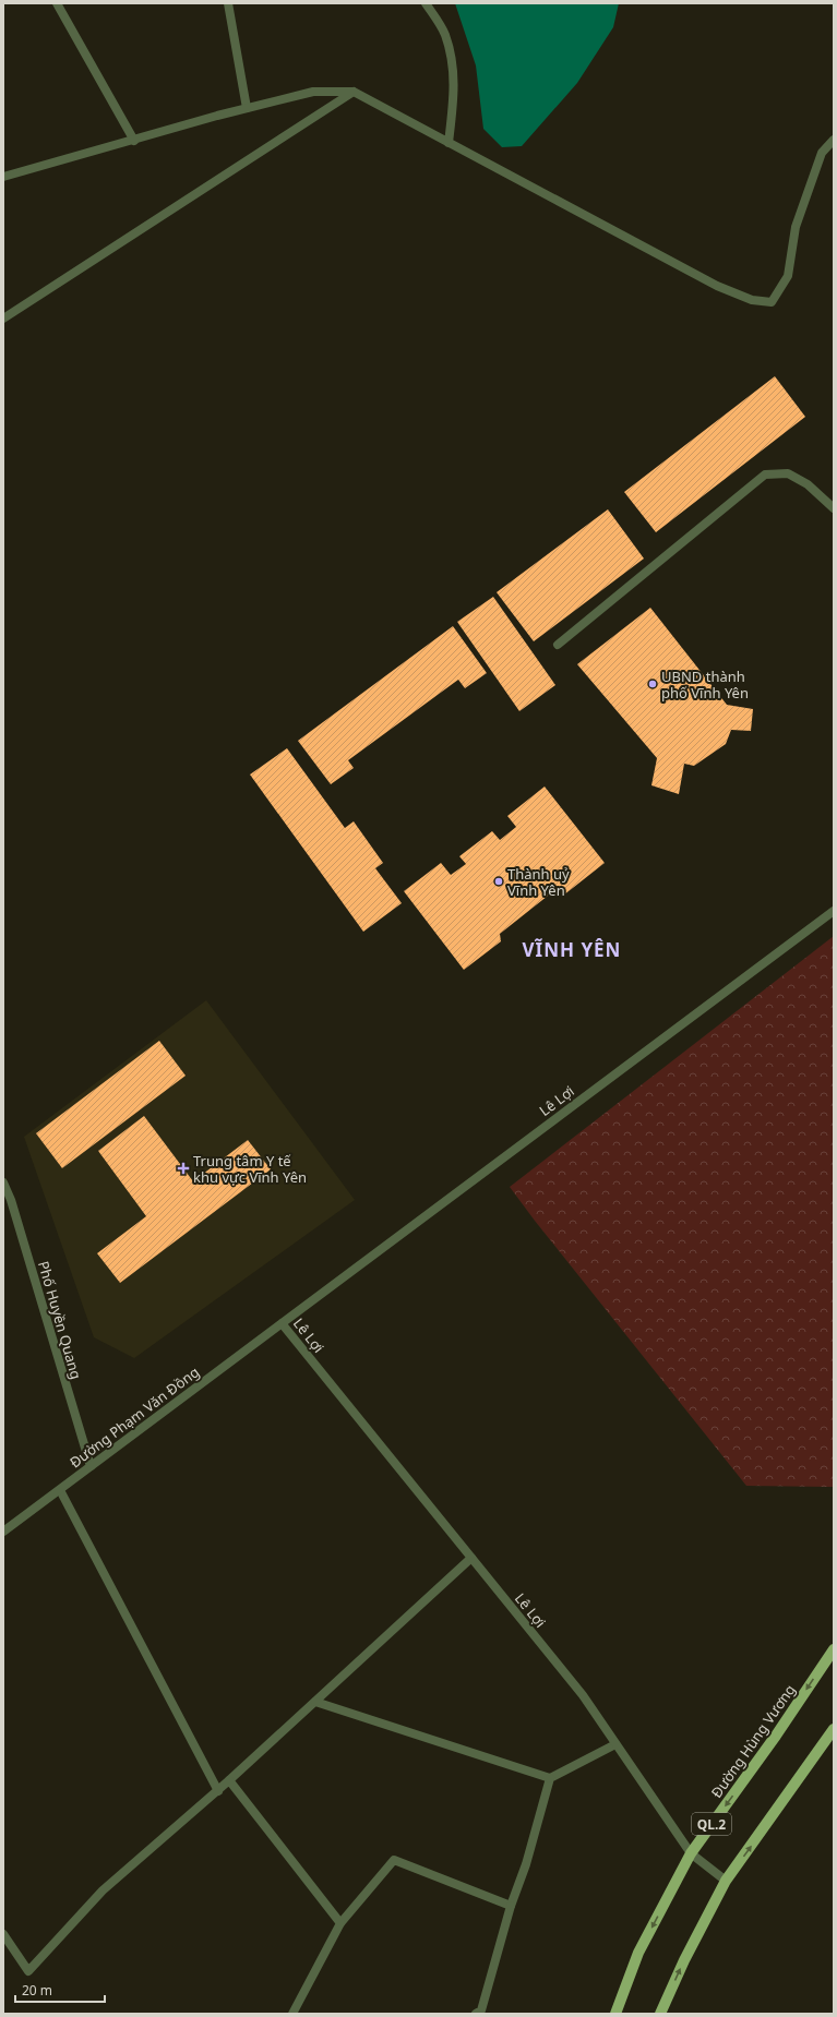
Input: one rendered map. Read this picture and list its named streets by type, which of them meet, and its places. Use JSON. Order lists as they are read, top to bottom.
{
  "streets": {
    "main road": ["Đường Hùng Vương", "QL.2"],
    "street": ["Lê Lợi", "Phố Huyền Quang", "Đường Phạm Văn Đồng"]
  },
  "crossings": [
    ["Lê Lợi", "Đường Phạm Văn Đồng"],
    ["Lê Lợi", "Đường Hùng Vương"],
    ["Phố Huyền Quang", "Đường Phạm Văn Đồng"]
  ],
  "districts": ["VĨNH YÊN"],
  "places": {
    "other": ["UBND thành phố Vĩnh Yên", "Thành uỷ Vĩnh Yên"],
    "health": ["Trung tâm Y tế khu vực Vĩnh Yên"]
  },
  "scale_bar": "20 m"
}
